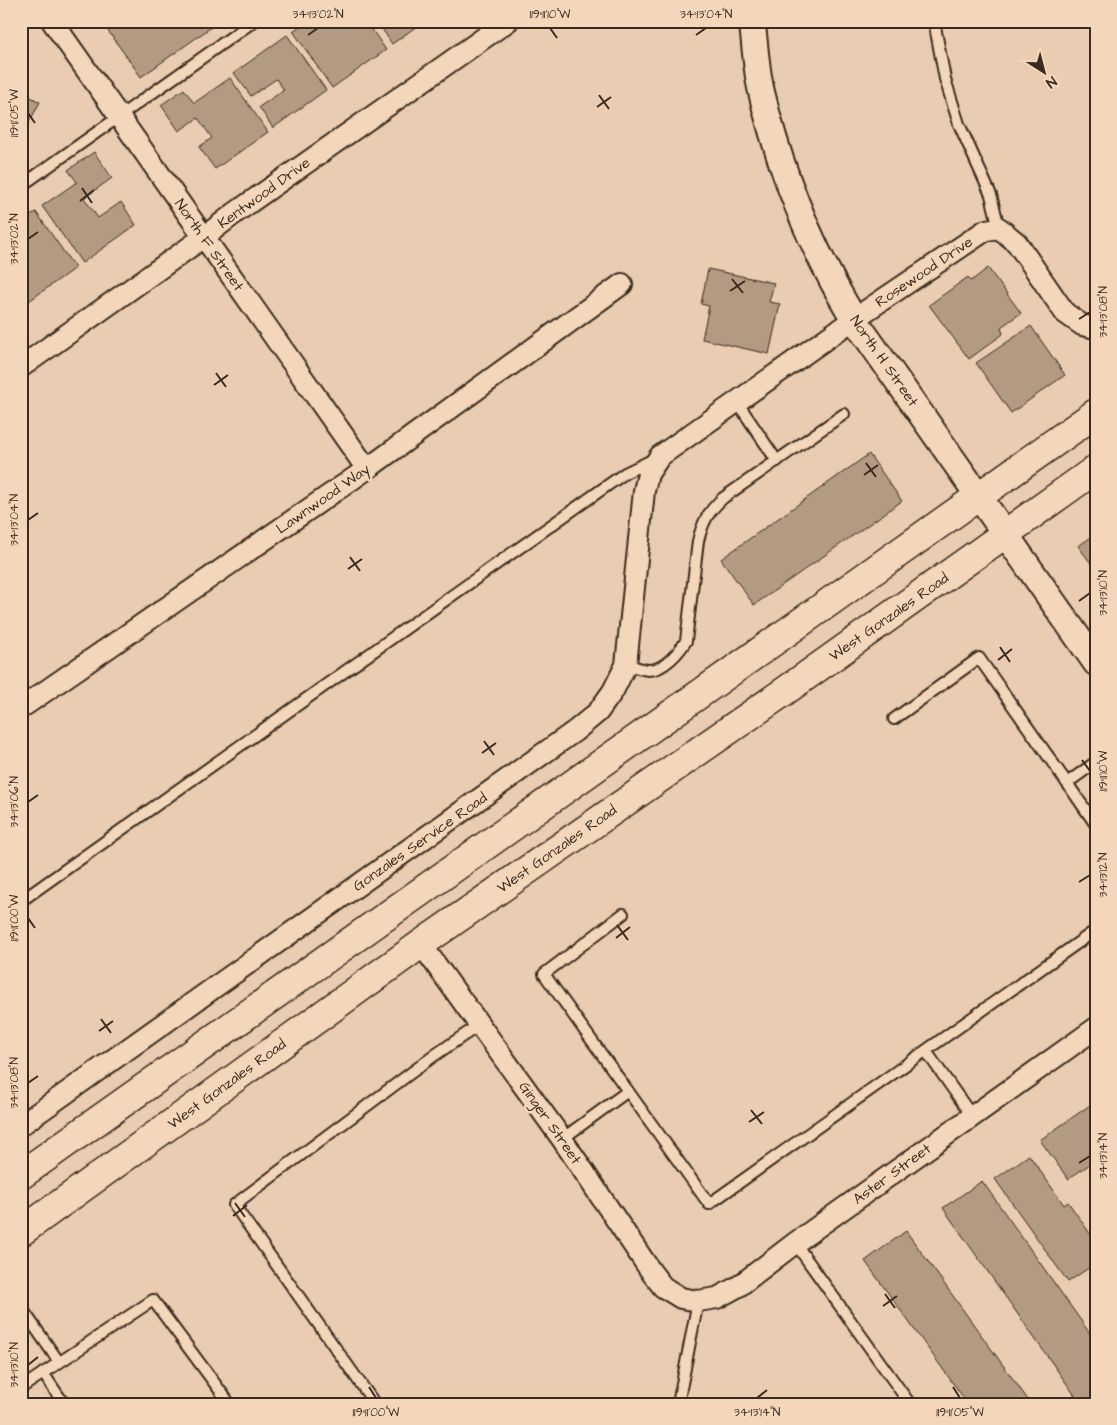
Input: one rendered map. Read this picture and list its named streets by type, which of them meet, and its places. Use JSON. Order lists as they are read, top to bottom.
{
  "streets": {
    "main road": ["West Gonzales Road"],
    "street": [
      "Kentwood Drive",
      "North F Street",
      "Rosewood Drive",
      "North H Street",
      "Lawnwood Way",
      "Gonzales Service Road",
      "Ginger Street",
      "Aster Street"
    ]
  },
  "crossings": [
    ["Kentwood Drive", "North F Street"],
    ["North F Street", "Lawnwood Way"],
    ["Rosewood Drive", "North H Street"],
    ["Rosewood Drive", "Gonzales Service Road"],
    ["North H Street", "West Gonzales Road"],
    ["West Gonzales Road", "Ginger Street"],
    ["Ginger Street", "Aster Street"]
  ],
  "north": "bottom right",
  "coordinates": [
    "34°13'02\"N",
    "119°11'10\"W",
    "34°13'04\"N",
    "119°11'05\"W",
    "34°13'08\"N",
    "34°13'10\"N",
    "34°13'06\"N",
    "34°13'12\"N",
    "119°11'00\"W",
    "34°13'14\"N"
  ]
}
